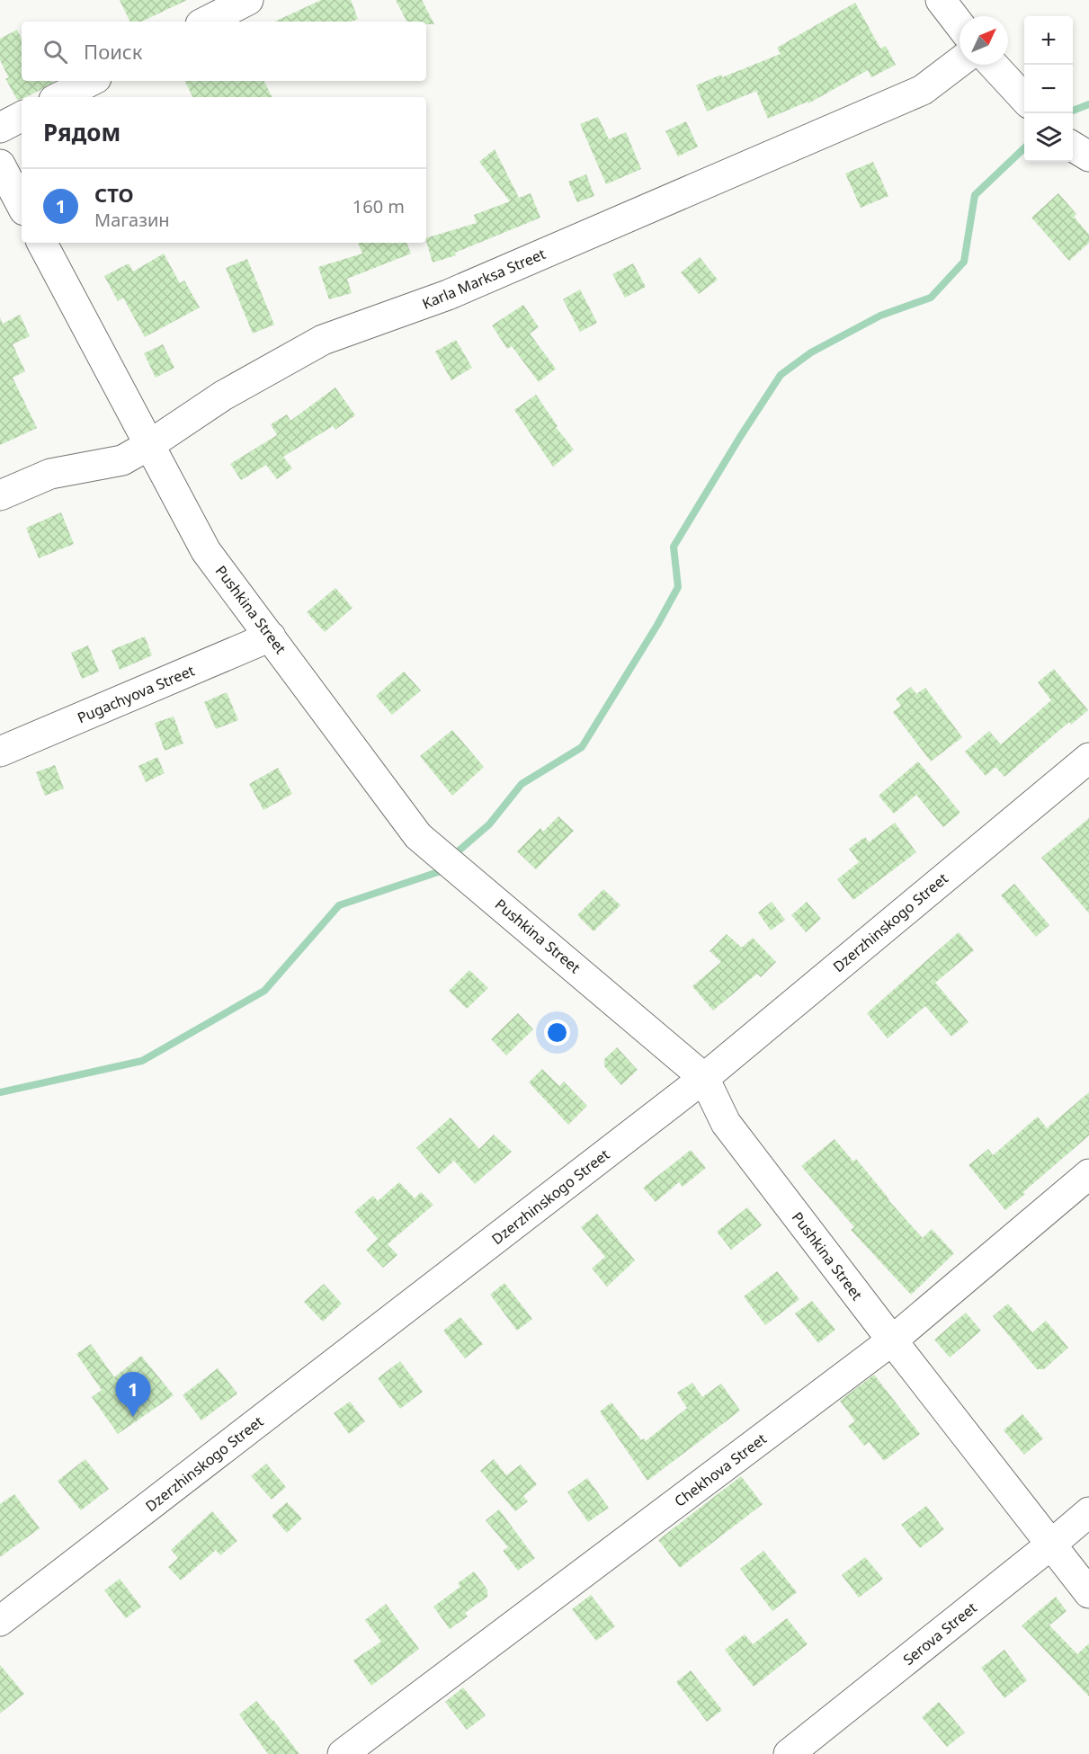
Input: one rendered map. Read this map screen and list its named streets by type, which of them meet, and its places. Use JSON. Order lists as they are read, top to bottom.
{
  "streets": {
    "street": [
      "Karla Marksa Street",
      "Pushkina Street",
      "Pugachyova Street",
      "Dzerzhinskogo Street",
      "Chekhova Street",
      "Serova Street"
    ]
  },
  "crossings": [
    ["Karla Marksa Street", "Pushkina Street"],
    ["Pushkina Street", "Pugachyova Street"],
    ["Pushkina Street", "Dzerzhinskogo Street"],
    ["Pushkina Street", "Chekhova Street"],
    ["Pushkina Street", "Serova Street"]
  ],
  "north": "top right",
  "page": {
    "map_buttons": ["+", "−"],
    "search": "Поиск",
    "heading": "Рядом",
    "list": [
      {
        "mark": "1",
        "name": "СТО",
        "note": "Магазин",
        "value": "160 m"
      }
    ],
    "pins": "1"
  }
}
